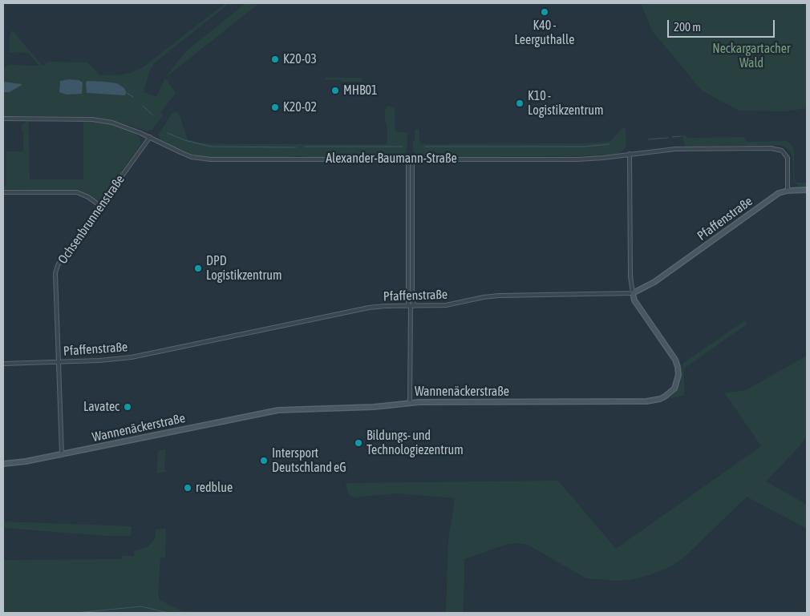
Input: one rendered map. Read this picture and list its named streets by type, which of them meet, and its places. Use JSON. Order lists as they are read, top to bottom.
{
  "streets": {
    "street": [
      "Alexander-Baumann-Straße",
      "Pfaffenstraße",
      "Ochsenbrunnenstraße",
      "Wannenäckerstraße"
    ]
  },
  "crossings": [
    ["Alexander-Baumann-Straße", "Pfaffenstraße"],
    ["Alexander-Baumann-Straße", "Ochsenbrunnenstraße"],
    ["Alexander-Baumann-Straße", "Wannenäckerstraße"],
    ["Pfaffenstraße", "Ochsenbrunnenstraße"],
    ["Pfaffenstraße", "Wannenäckerstraße"],
    ["Ochsenbrunnenstraße", "Wannenäckerstraße"]
  ],
  "parks": ["Neckargartacher Wald"],
  "places": [
    "K40 - Leerguthalle",
    "K20-03",
    "MHB01",
    "K10 - Logistikzentrum",
    "K20-02",
    "DPD Logistikzentrum",
    "Lavatec",
    "Bildungs- und Technologiezentrum",
    "Intersport Deutschland eG",
    "redblue"
  ],
  "scale_bar": "200 m"
}
